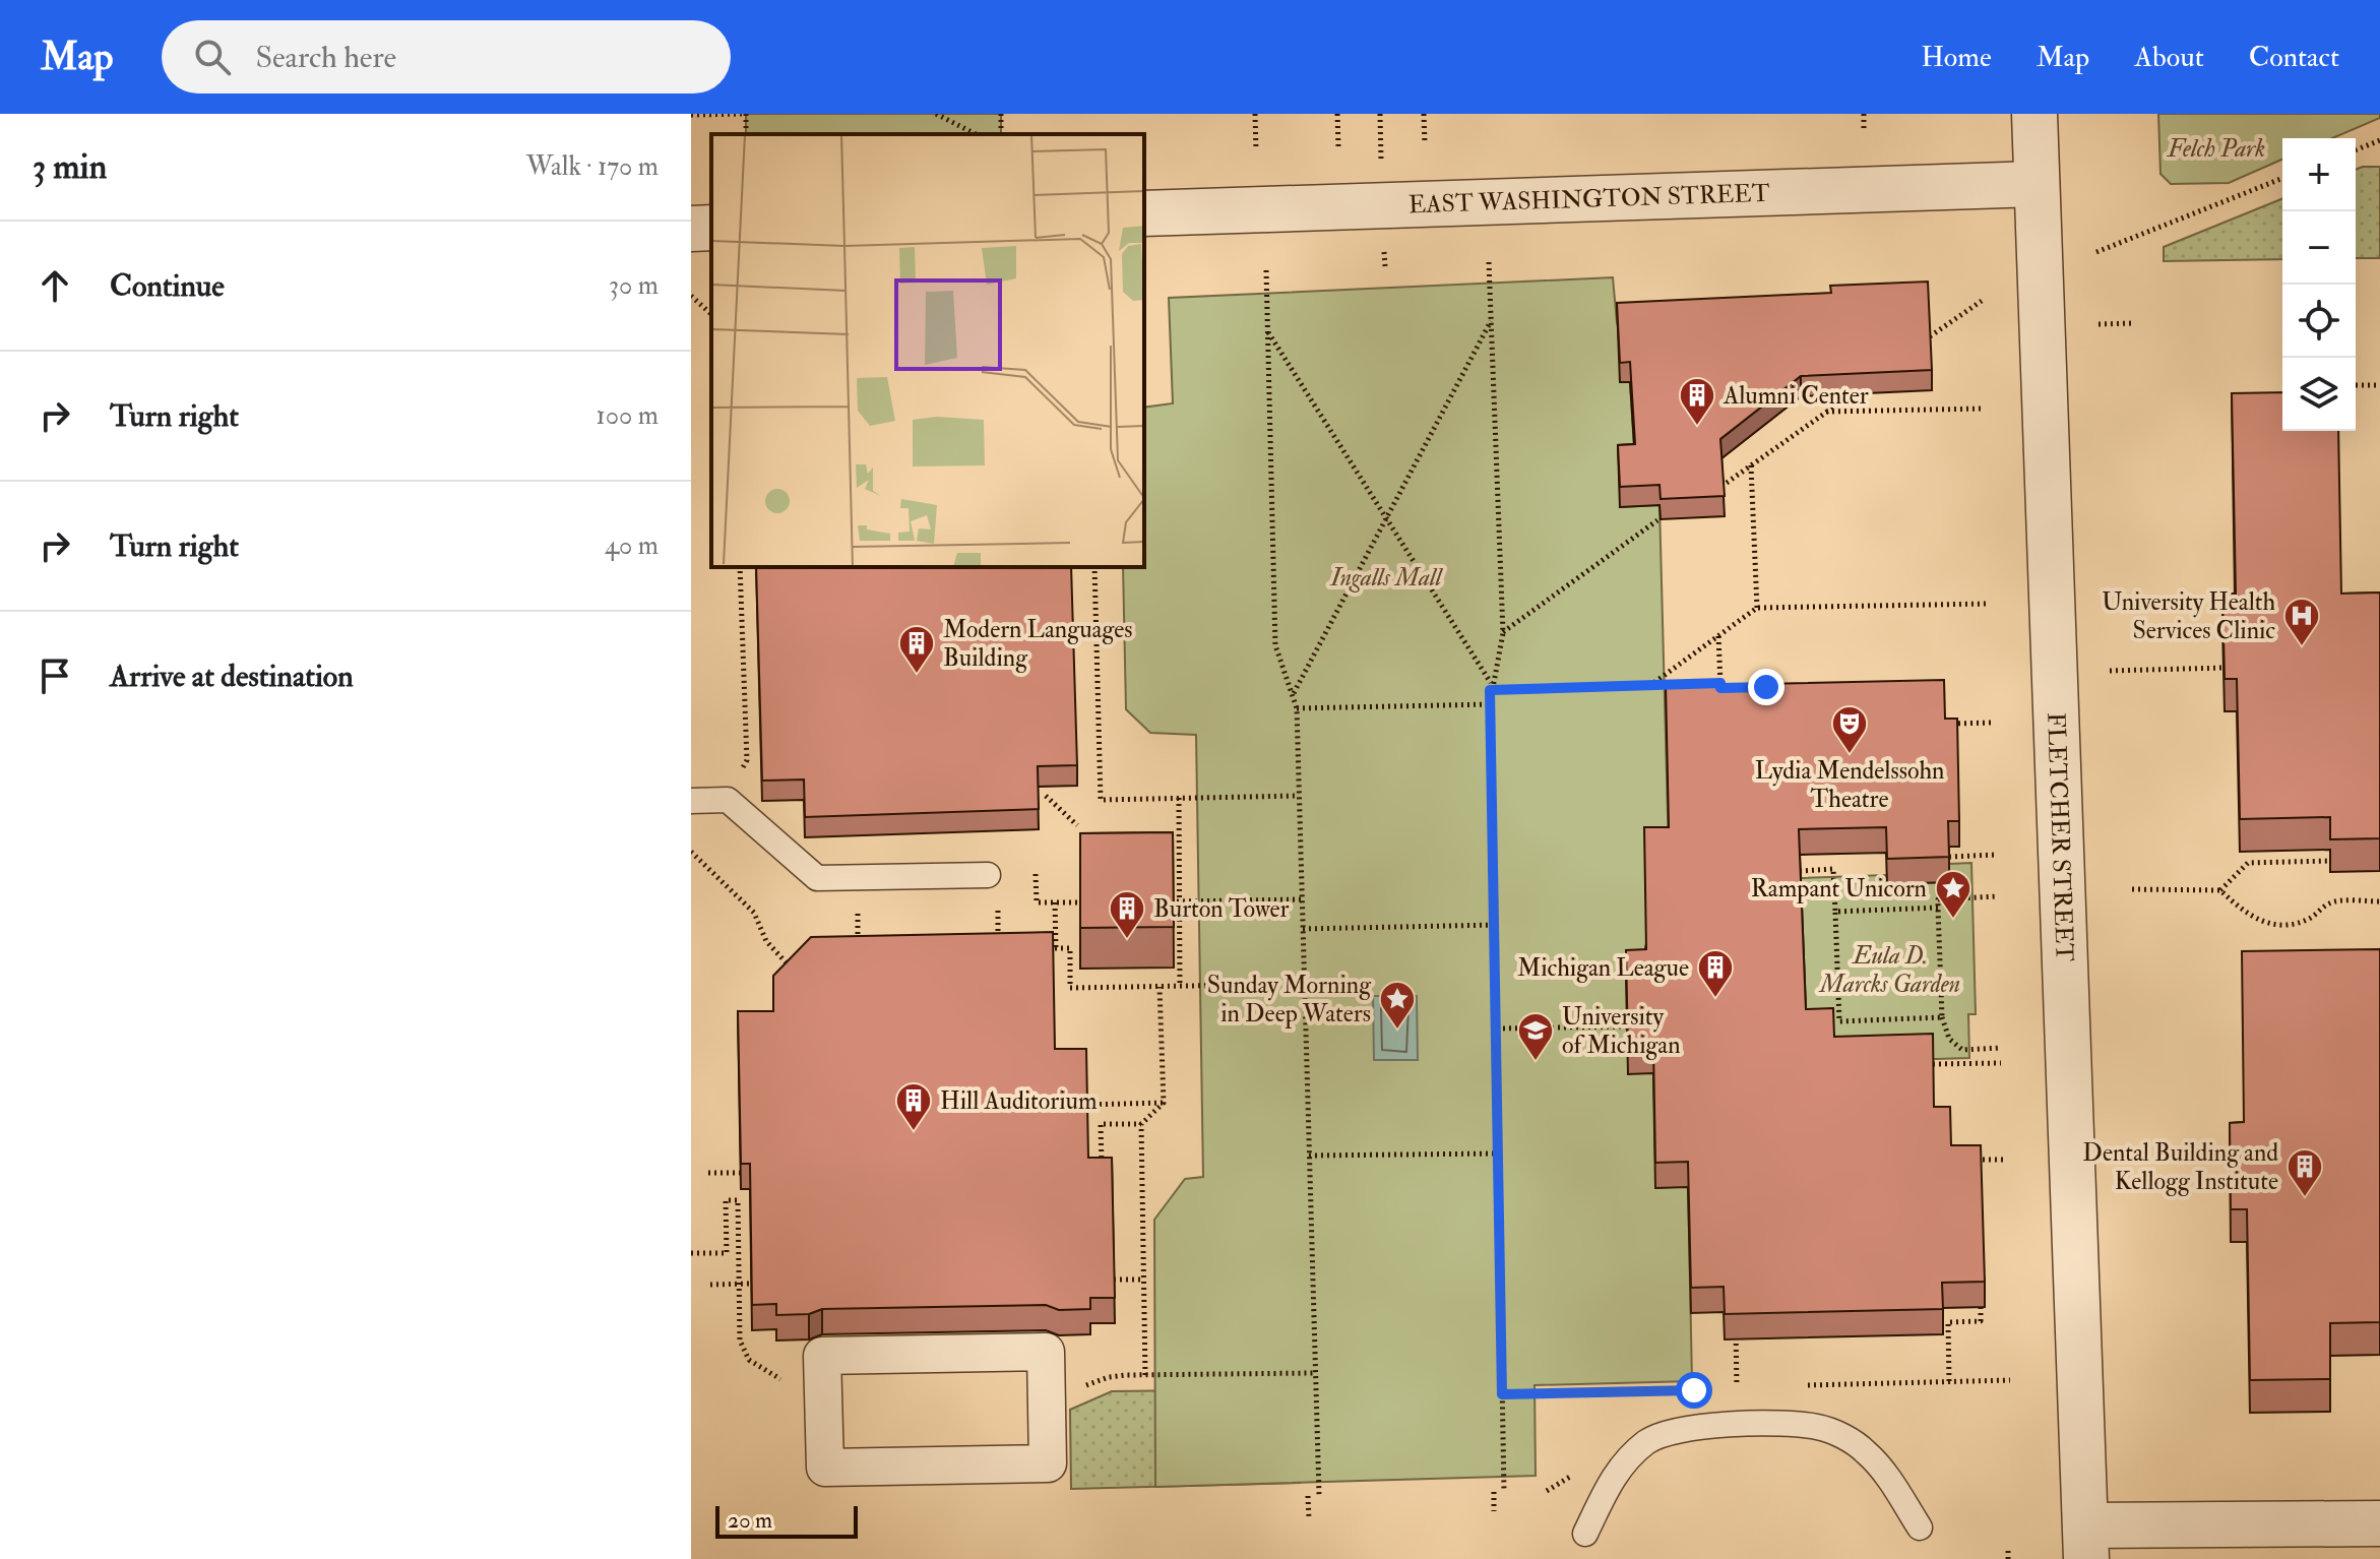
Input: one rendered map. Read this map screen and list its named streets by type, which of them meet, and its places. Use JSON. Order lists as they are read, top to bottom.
{
  "streets": {
    "street": ["EAST WASHINGTON STREET", "FLETCHER STREET"]
  },
  "crossings": [
    ["EAST WASHINGTON STREET", "FLETCHER STREET"]
  ],
  "parks": ["Felch Park", "Ingalls Mall", "Eula D. Marcks Garden"],
  "places": {
    "building": [
      "Alumni Center",
      "Modern Languages Building",
      "Burton Tower",
      "Michigan League",
      "Hill Auditorium",
      "Dental Building and Kellogg Institute"
    ],
    "hospital": ["University Health Services Clinic"],
    "theatre": ["Lydia Mendelssohn Theatre"],
    "place": ["Rampant Unicorn", "Sunday Morning in Deep Waters"],
    "school or university": ["University of Michigan"]
  },
  "scale_bar": "20 m",
  "page": {
    "header": "Map",
    "search": "Search here",
    "nav": [
      "Home",
      "Map",
      "About",
      "Contact"
    ],
    "heading": ["3 min", "Walk · 170 m"],
    "map_buttons": ["+", "−"],
    "list": [
      ["Continue", "30 m"],
      ["Turn right", "100 m"],
      ["Turn right", "40 m"],
      "Arrive at destination"
    ],
    "scale": "20 m"
  }
}
